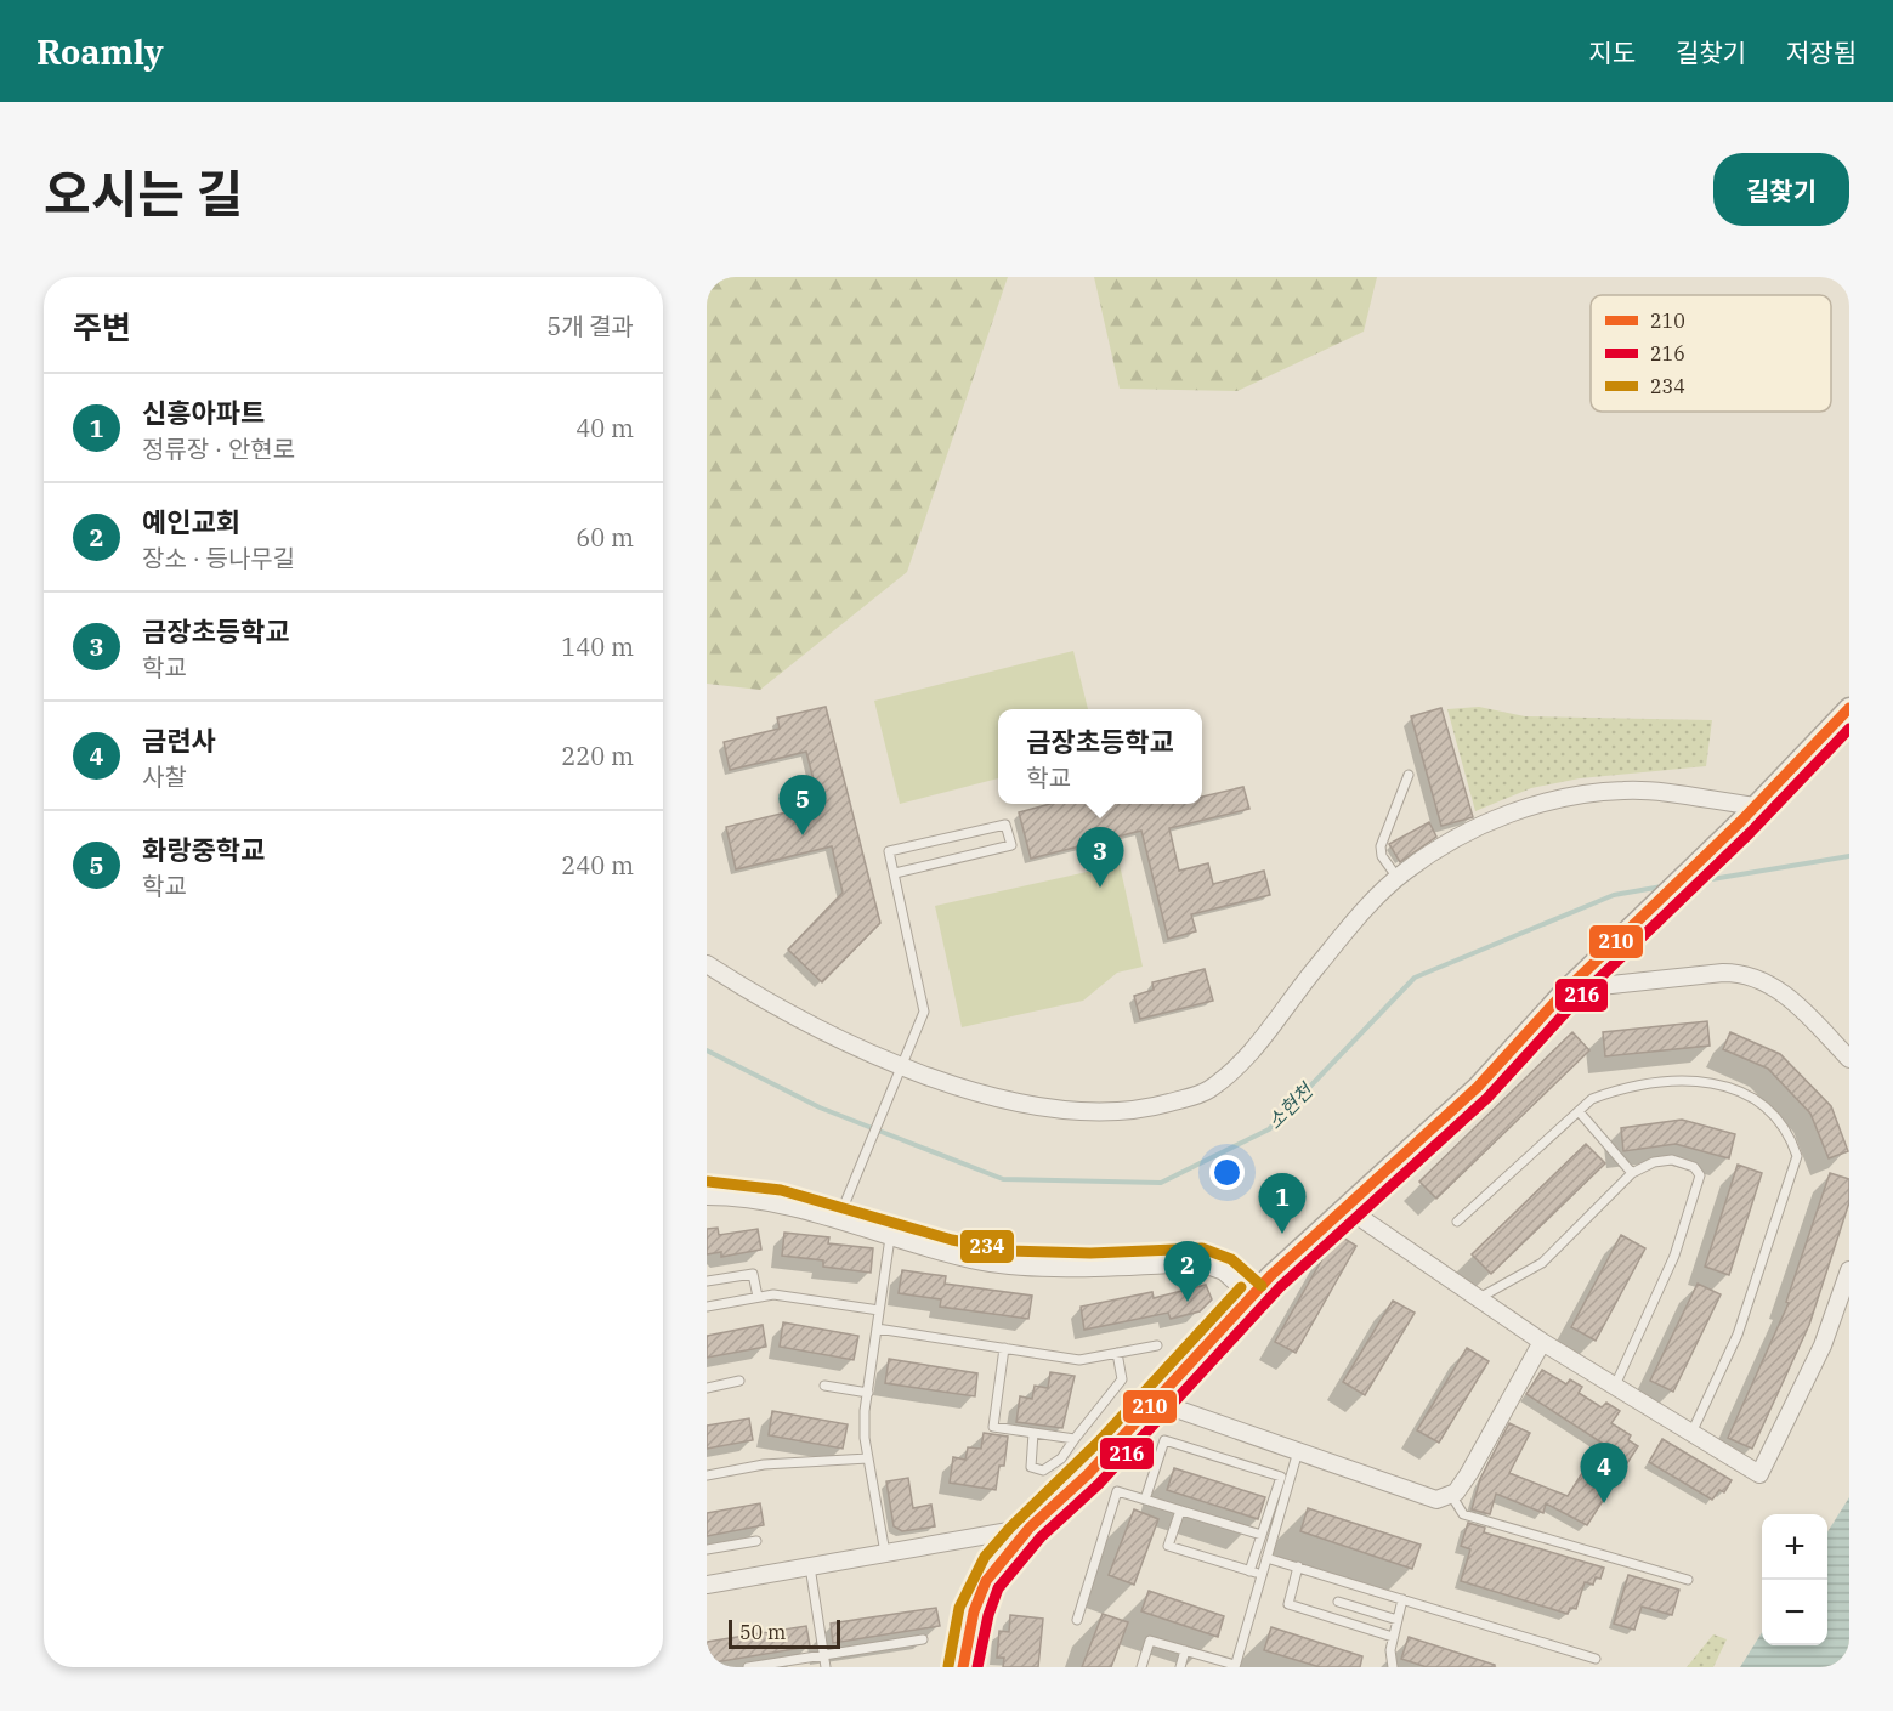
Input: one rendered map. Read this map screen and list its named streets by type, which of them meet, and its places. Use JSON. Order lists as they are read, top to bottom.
{
  "water": ["소현천"],
  "lines": ["transit line 210", "transit line 216", "transit line 234"],
  "legend": ["210", "216", "234"],
  "scale_bar": "50 m",
  "page": {
    "header": "Roamly",
    "nav": ["지도", "길찾기", "저장됨"],
    "title": "오시는 길",
    "buttons": "길찾기",
    "heading": ["주변", "5개 결과"],
    "list": [
      {
        "mark": "1",
        "name": "신흥아파트",
        "note": "정류장 · 안현로",
        "value": "40 m"
      },
      {
        "mark": "2",
        "name": "예인교회",
        "note": "장소 · 등나무길",
        "value": "60 m"
      },
      {
        "mark": "3",
        "name": "금장초등학교",
        "note": "학교",
        "value": "140 m"
      },
      {
        "mark": "4",
        "name": "금련사",
        "note": "사찰",
        "value": "220 m"
      },
      {
        "mark": "5",
        "name": "화랑중학교",
        "note": "학교",
        "value": "240 m"
      }
    ],
    "popup": ["금장초등학교", "학교"],
    "pins": [
      "5",
      "3",
      "1",
      "2",
      "4"
    ],
    "map_buttons": ["+", "−"],
    "scale": "50 m"
  }
}
